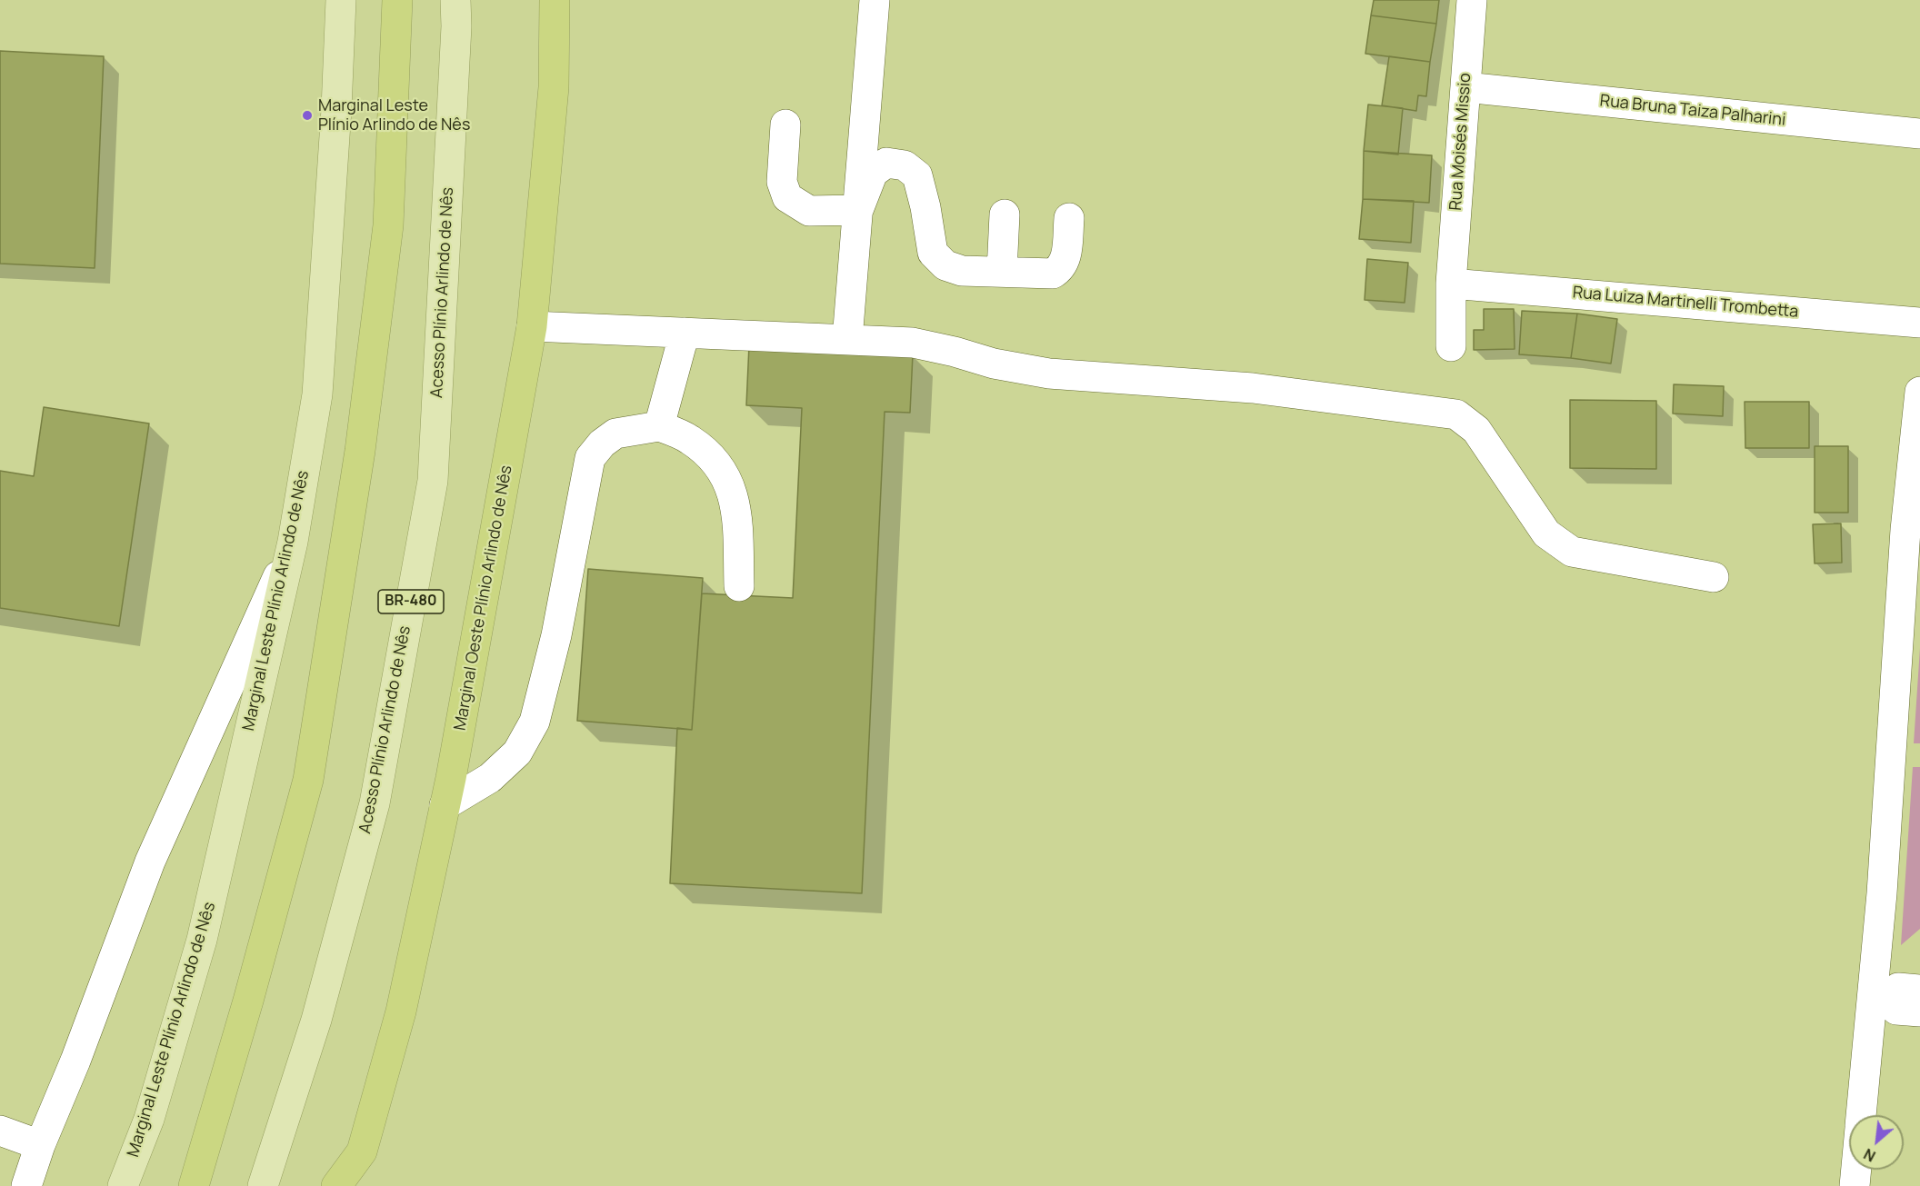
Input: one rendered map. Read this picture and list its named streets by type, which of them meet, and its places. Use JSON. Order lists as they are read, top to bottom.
{
  "streets": {
    "highway": ["Marginal Oeste Plínio Arlindo de Nês"],
    "main road": ["Acesso Plínio Arlindo de Nês", "Marginal Leste Plínio Arlindo de Nês", "BR-480"],
    "street": ["Rua Bruna Taiza Palharini", "Rua Moisés Missio", "Rua Luiza Martinelli Trombetta"]
  },
  "crossings": [
    ["Rua Bruna Taiza Palharini", "Rua Moisés Missio"],
    ["Rua Moisés Missio", "Rua Luiza Martinelli Trombetta"]
  ],
  "places": ["Marginal Leste Plínio Arlindo de Nês"],
  "north": "bottom left"
}
